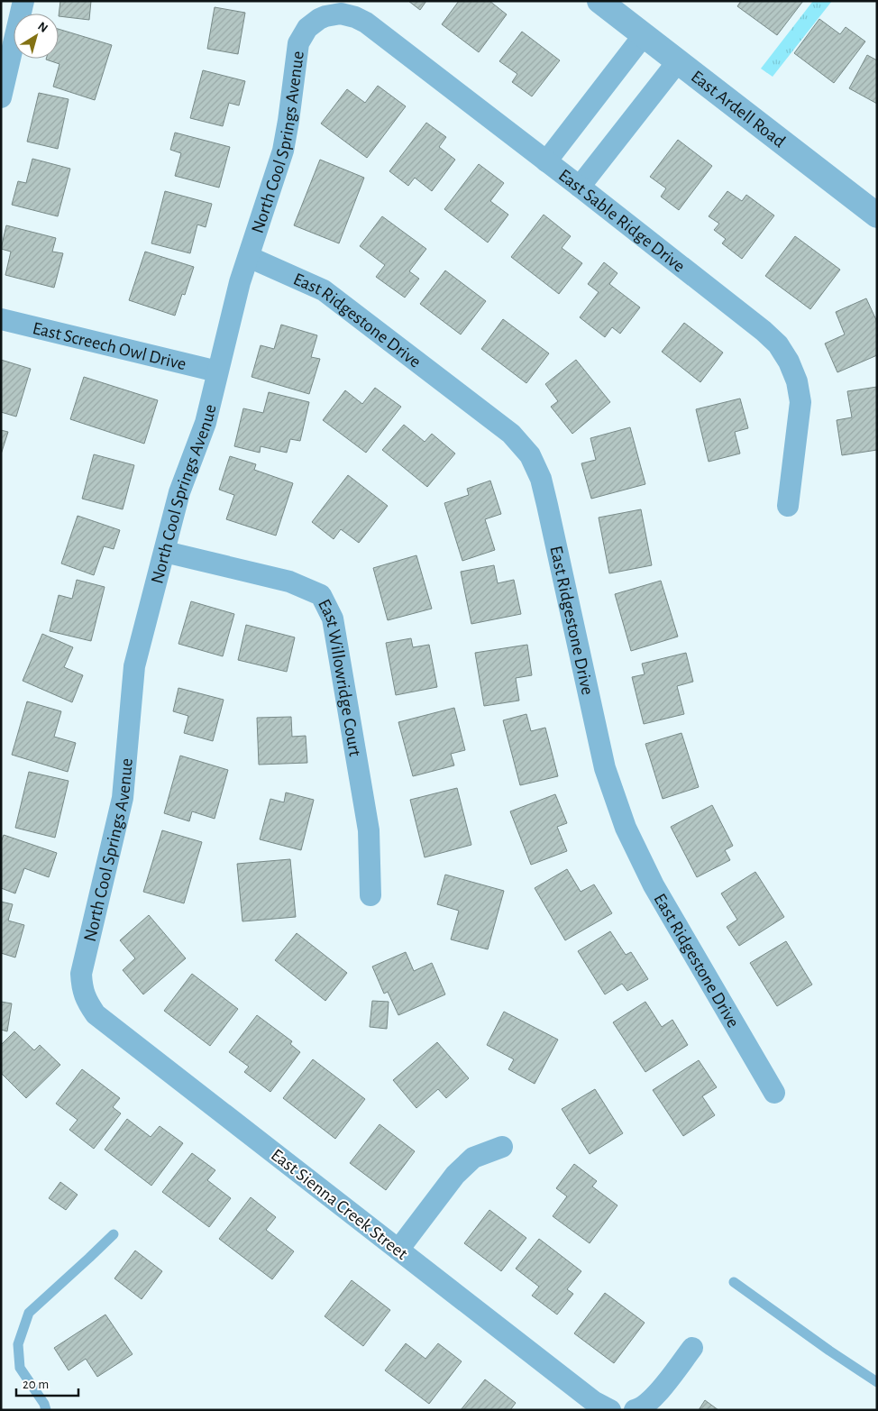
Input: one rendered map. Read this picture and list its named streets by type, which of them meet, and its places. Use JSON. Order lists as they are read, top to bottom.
{
  "streets": {
    "street": [
      "East Ardell Road",
      "North Cool Springs Avenue",
      "East Sable Ridge Drive",
      "East Ridgestone Drive",
      "East Screech Owl Drive",
      "East Willowridge Court",
      "East Sienna Creek Street"
    ]
  },
  "crossings": [
    ["North Cool Springs Avenue", "East Sable Ridge Drive"],
    ["North Cool Springs Avenue", "East Ridgestone Drive"],
    ["North Cool Springs Avenue", "East Screech Owl Drive"],
    ["North Cool Springs Avenue", "East Willowridge Court"],
    ["North Cool Springs Avenue", "East Sienna Creek Street"]
  ],
  "scale_bar": "20 m",
  "north": "top right"
}
